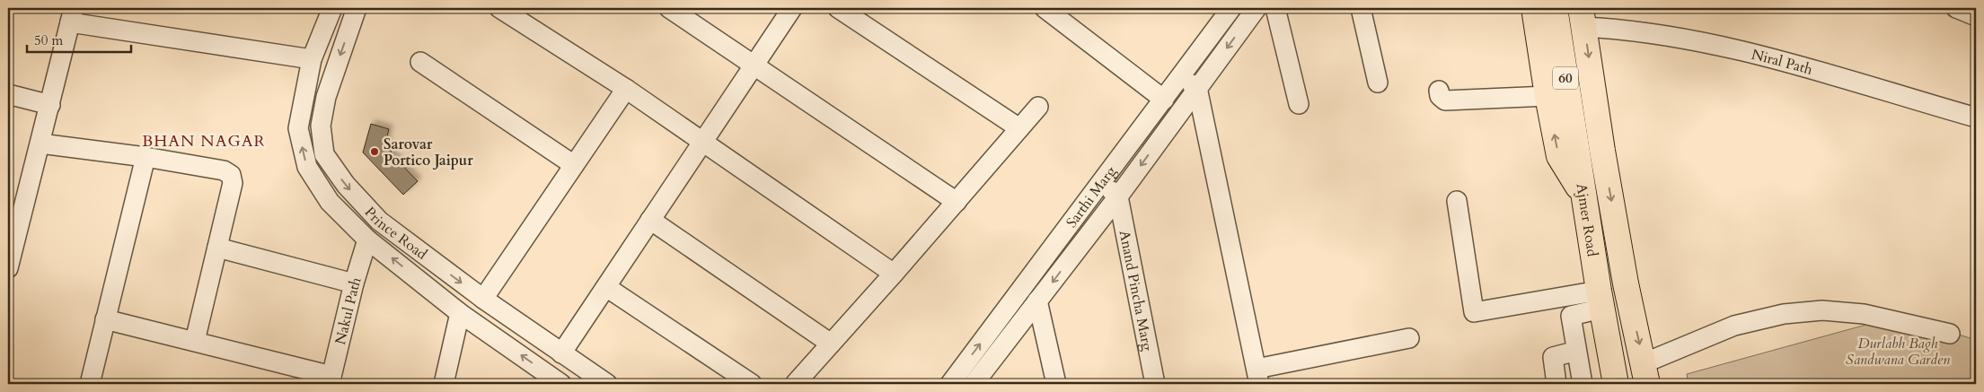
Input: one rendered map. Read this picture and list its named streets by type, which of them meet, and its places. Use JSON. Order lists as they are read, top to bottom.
{
  "streets": {
    "highway": ["60", "Ajmer Road"],
    "street": [
      "Niral Path",
      "Sarthi Marg",
      "Prince Road",
      "Anand Pincha Marg",
      "Nakul Path"
    ]
  },
  "crossings": [
    ["Niral Path", "Ajmer Road"],
    ["60", "Ajmer Road"],
    ["Prince Road", "Nakul Path"]
  ],
  "districts": ["BHAN NAGAR"],
  "parks": ["Durlabh Bagh Sandwana Garden"],
  "places": ["Sarovar Portico Jaipur"],
  "scale_bar": "50 m"
}
